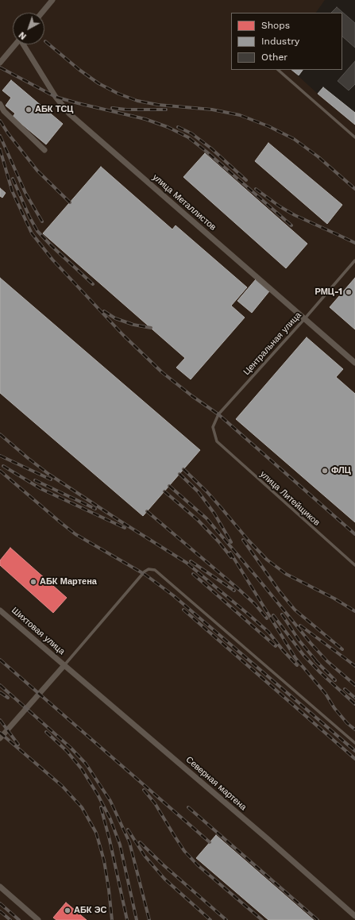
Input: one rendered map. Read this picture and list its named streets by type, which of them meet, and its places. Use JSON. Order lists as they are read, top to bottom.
{
  "streets": {
    "street": ["улица Металлистов", "Шихтовая улица", "Северная мартена"],
    "lane": ["Центральная улица", "улица Литейщиков"]
  },
  "crossings": [
    ["улица Металлистов", "Центральная улица"],
    ["Центральная улица", "улица Литейщиков"],
    ["Шихтовая улица", "Северная мартена"]
  ],
  "places": [
    "АБК ТСЦ",
    "РМЦ-1",
    "ФЛЦ",
    "АБК Мартена",
    "АБК ЭС"
  ],
  "legend": ["Shops", "Industry", "Other"],
  "north": "bottom left"
}
